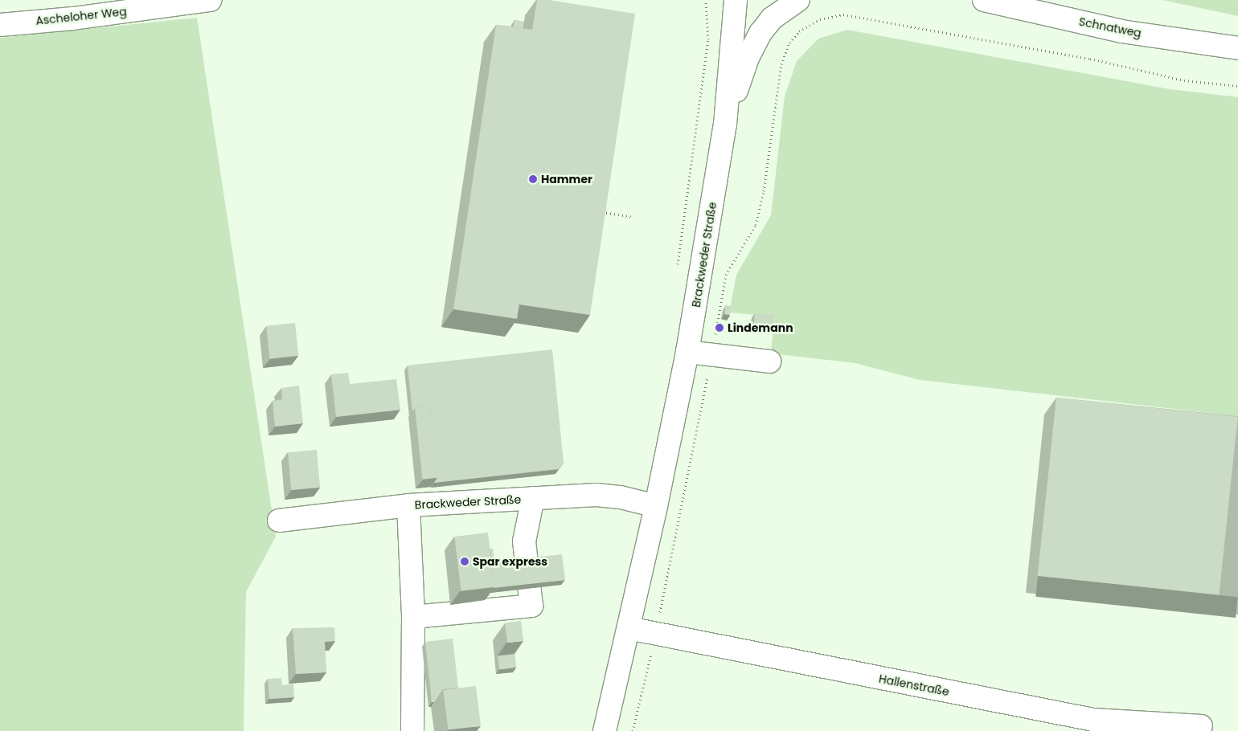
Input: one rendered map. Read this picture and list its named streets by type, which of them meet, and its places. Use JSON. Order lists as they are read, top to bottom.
{
  "streets": {
    "street": [
      "Ascheloher Weg",
      "Schnatweg",
      "Brackweder Straße",
      "Hallenstraße"
    ]
  },
  "crossings": [
    ["Brackweder Straße", "Hallenstraße"]
  ],
  "places": ["Hammer", "Lindemann", "Spar express"]
}
